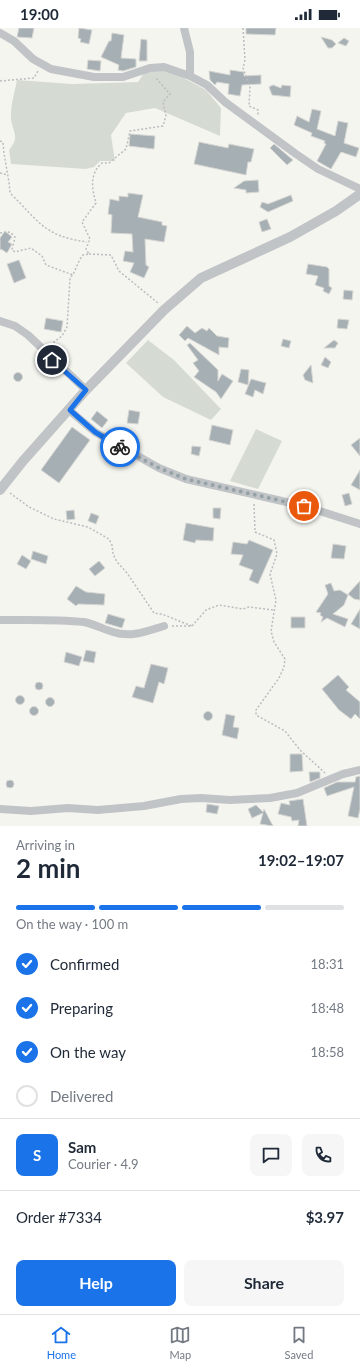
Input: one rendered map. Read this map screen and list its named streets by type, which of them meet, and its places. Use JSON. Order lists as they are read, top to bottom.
{
  "page": {
    "status": "19:00",
    "heading": ["2 min", "Arriving in", "19:02–19:07"],
    "panel": [
      "Sam",
      "Courier · 4.9",
      "Order #7334",
      "$3.97"
    ],
    "bar": "On the way · 100 m",
    "list": [
      ["Confirmed", "18:31"],
      ["Preparing", "18:48"],
      ["On the way", "18:58"],
      "Delivered"
    ],
    "round": "S",
    "buttons": ["Help", "Share"],
    "tabs": ["Home", "Map", "Saved"]
  }
}
